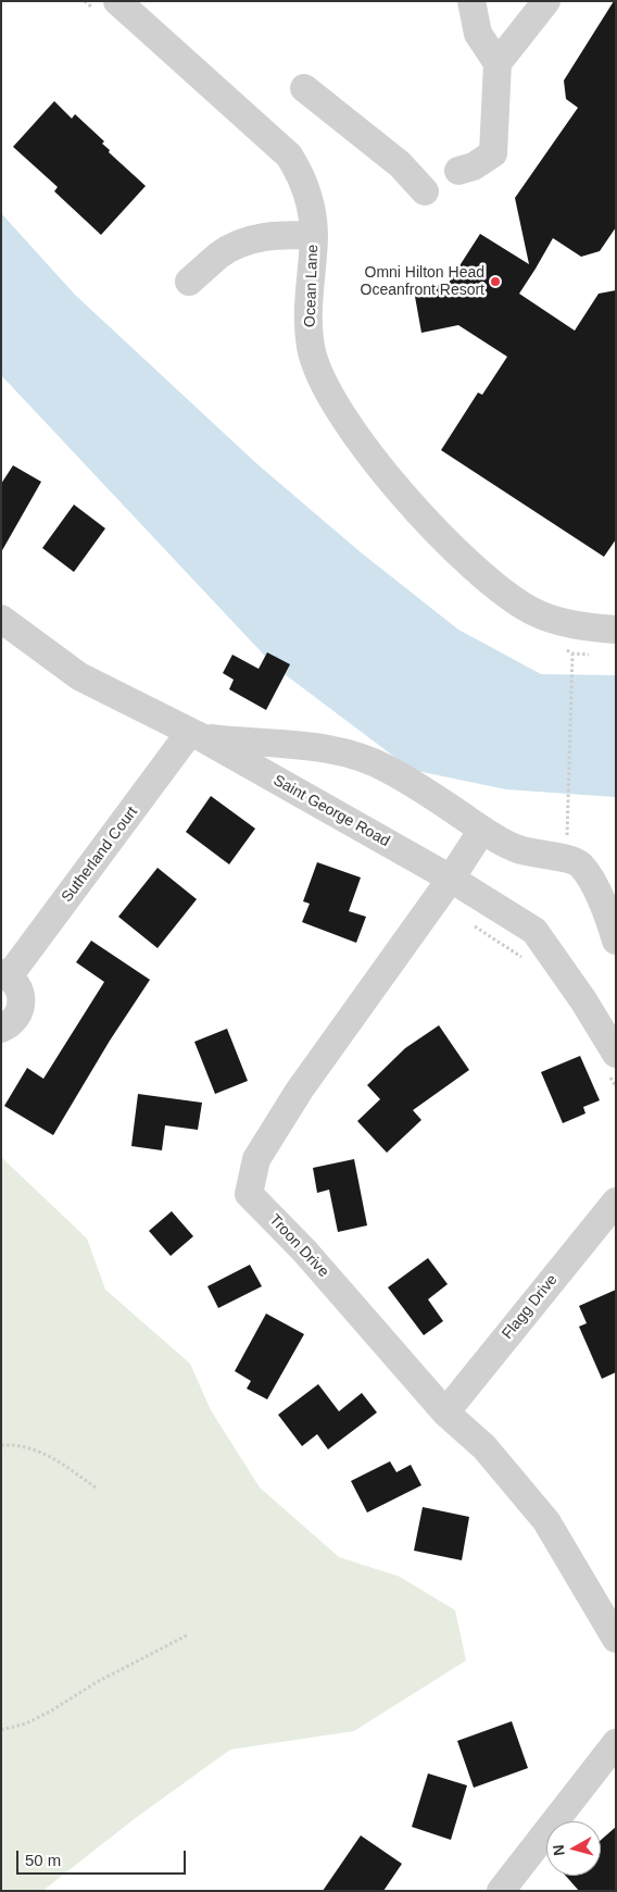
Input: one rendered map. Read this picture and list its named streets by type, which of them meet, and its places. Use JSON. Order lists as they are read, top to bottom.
{
  "streets": {
    "street": [
      "Ocean Lane",
      "Saint George Road",
      "Sutherland Court",
      "Troon Drive",
      "Flagg Drive"
    ]
  },
  "crossings": [
    ["Saint George Road", "Sutherland Court"],
    ["Saint George Road", "Troon Drive"],
    ["Troon Drive", "Flagg Drive"]
  ],
  "places": ["Omni Hilton Head Oceanfront Resort"],
  "scale_bar": "50 m",
  "north": "left"
}
